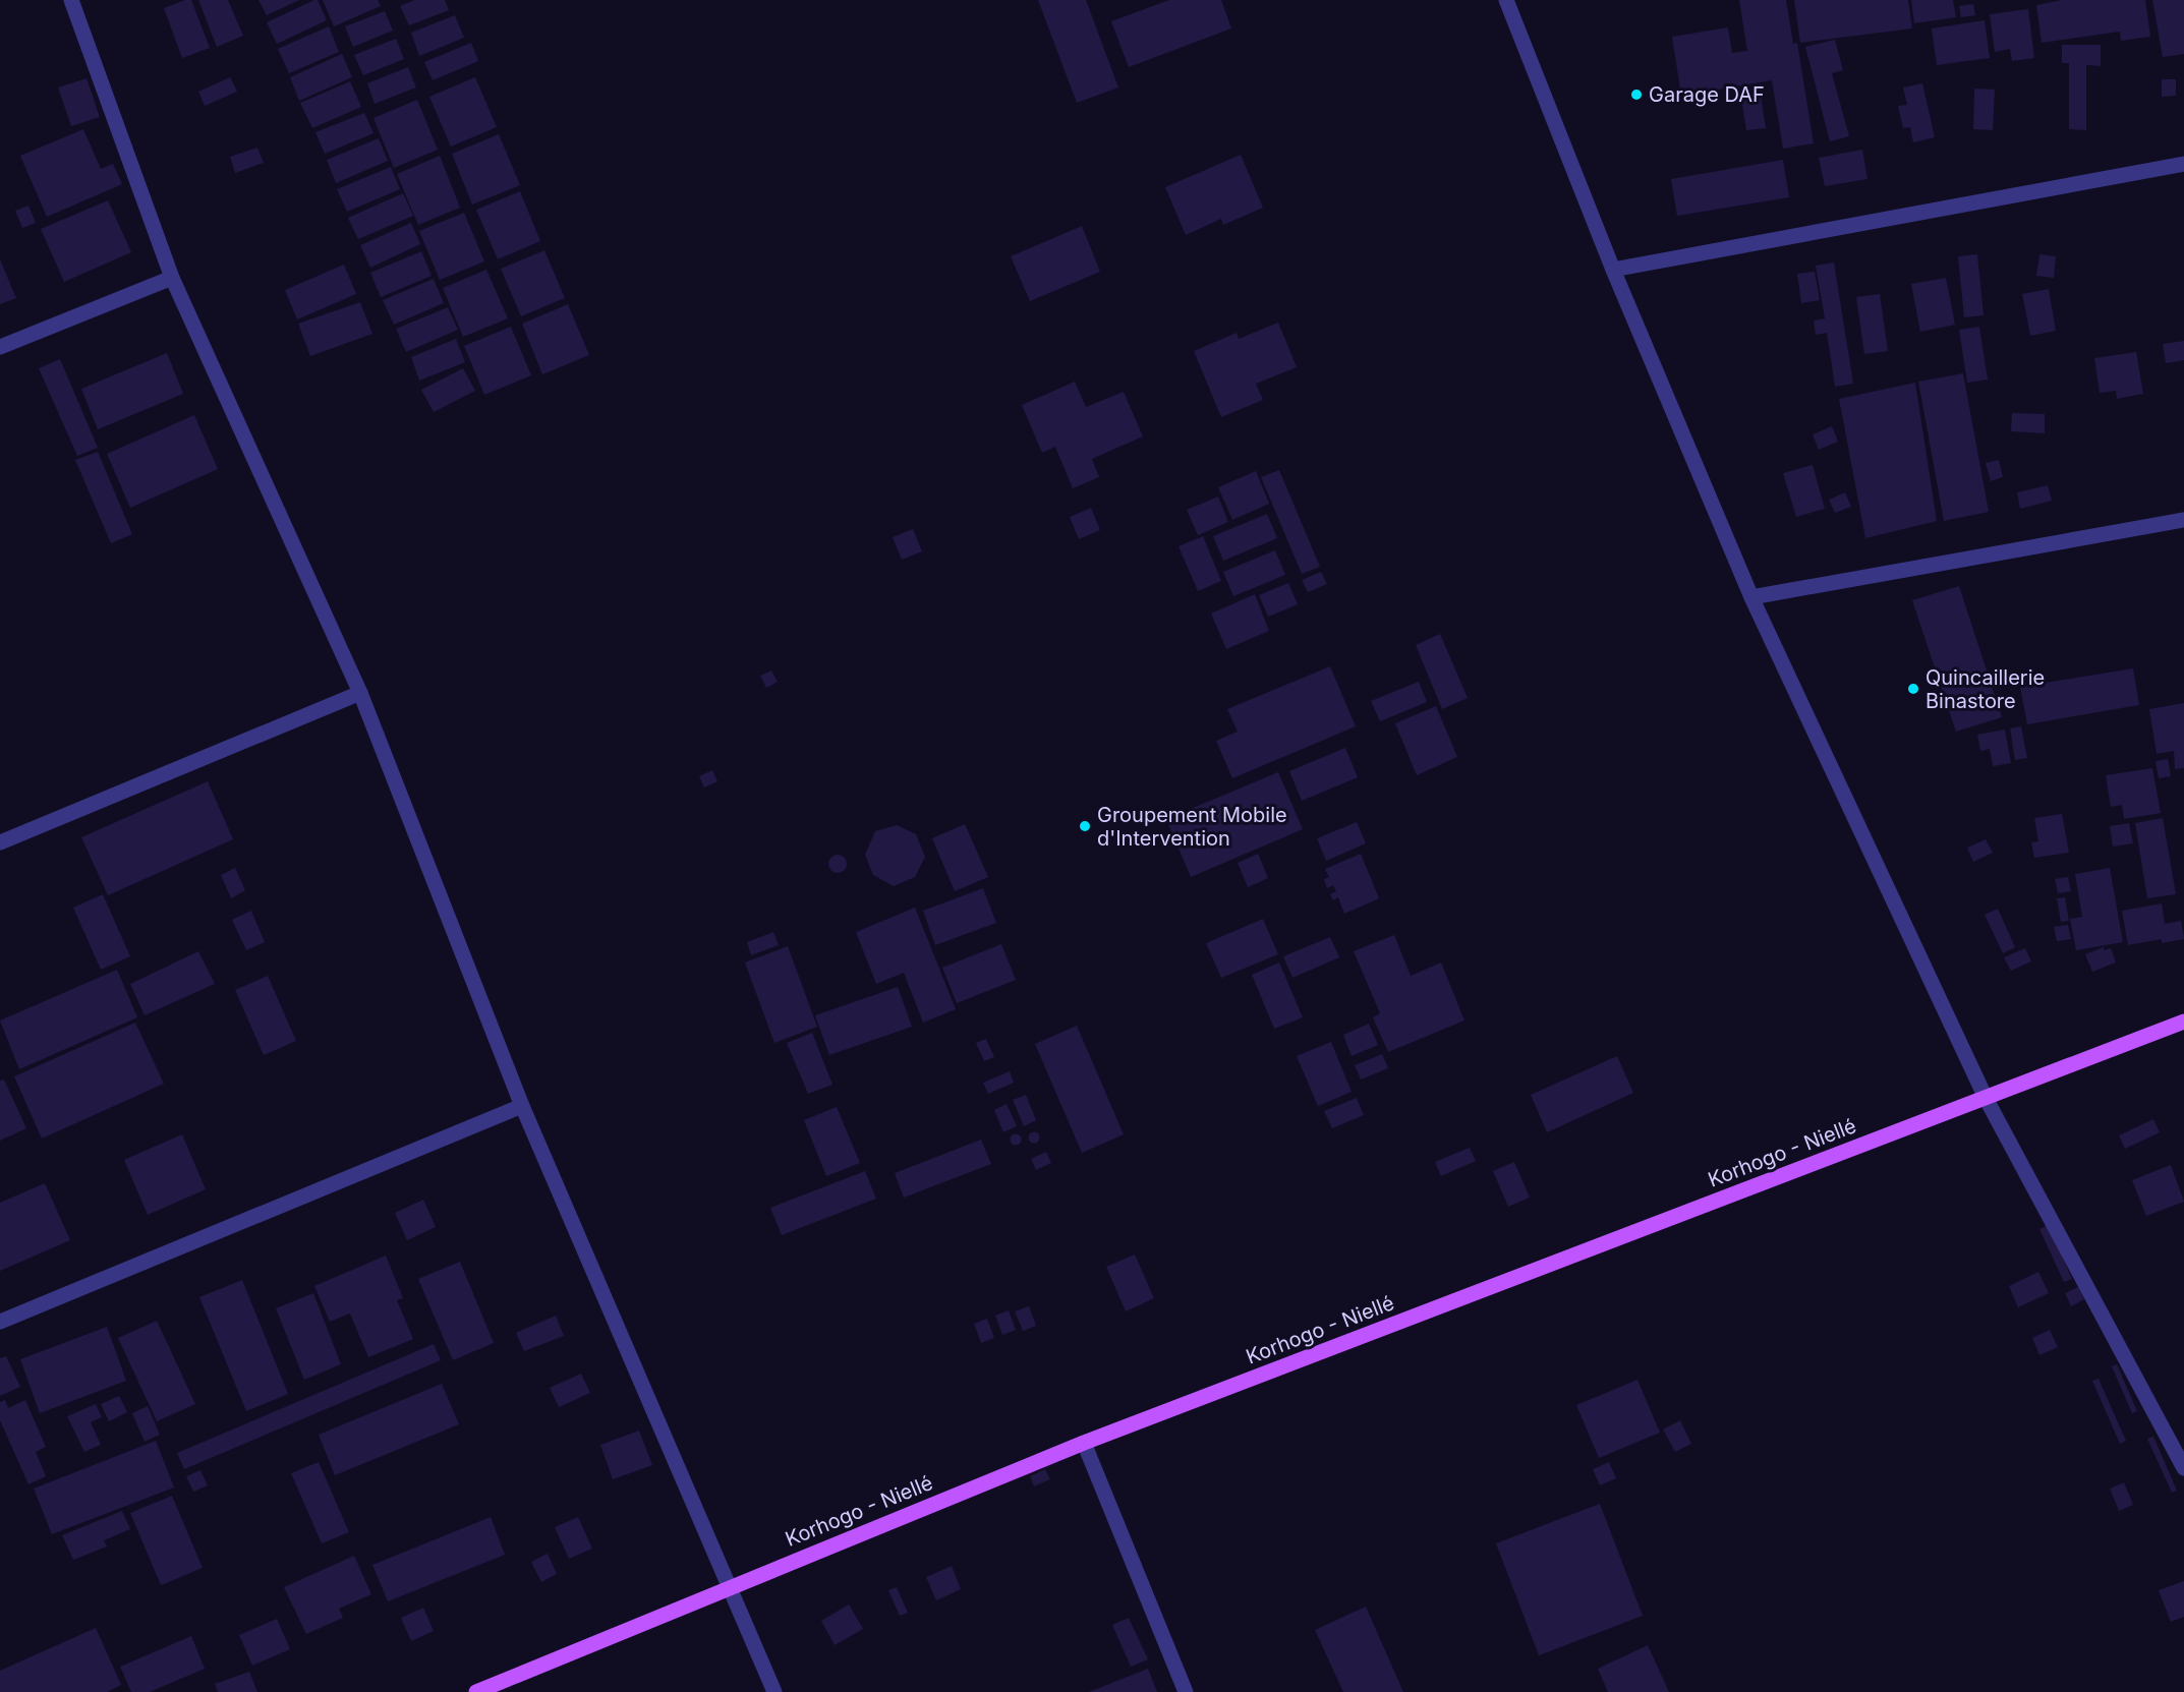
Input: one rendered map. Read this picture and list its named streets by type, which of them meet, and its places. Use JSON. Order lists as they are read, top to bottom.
{
  "streets": {
    "main road": ["Korhogo - Niellé"]
  },
  "places": ["Garage DAF", "Quincaillerie Binastore", "Groupement Mobile d'Intervention"]
}
